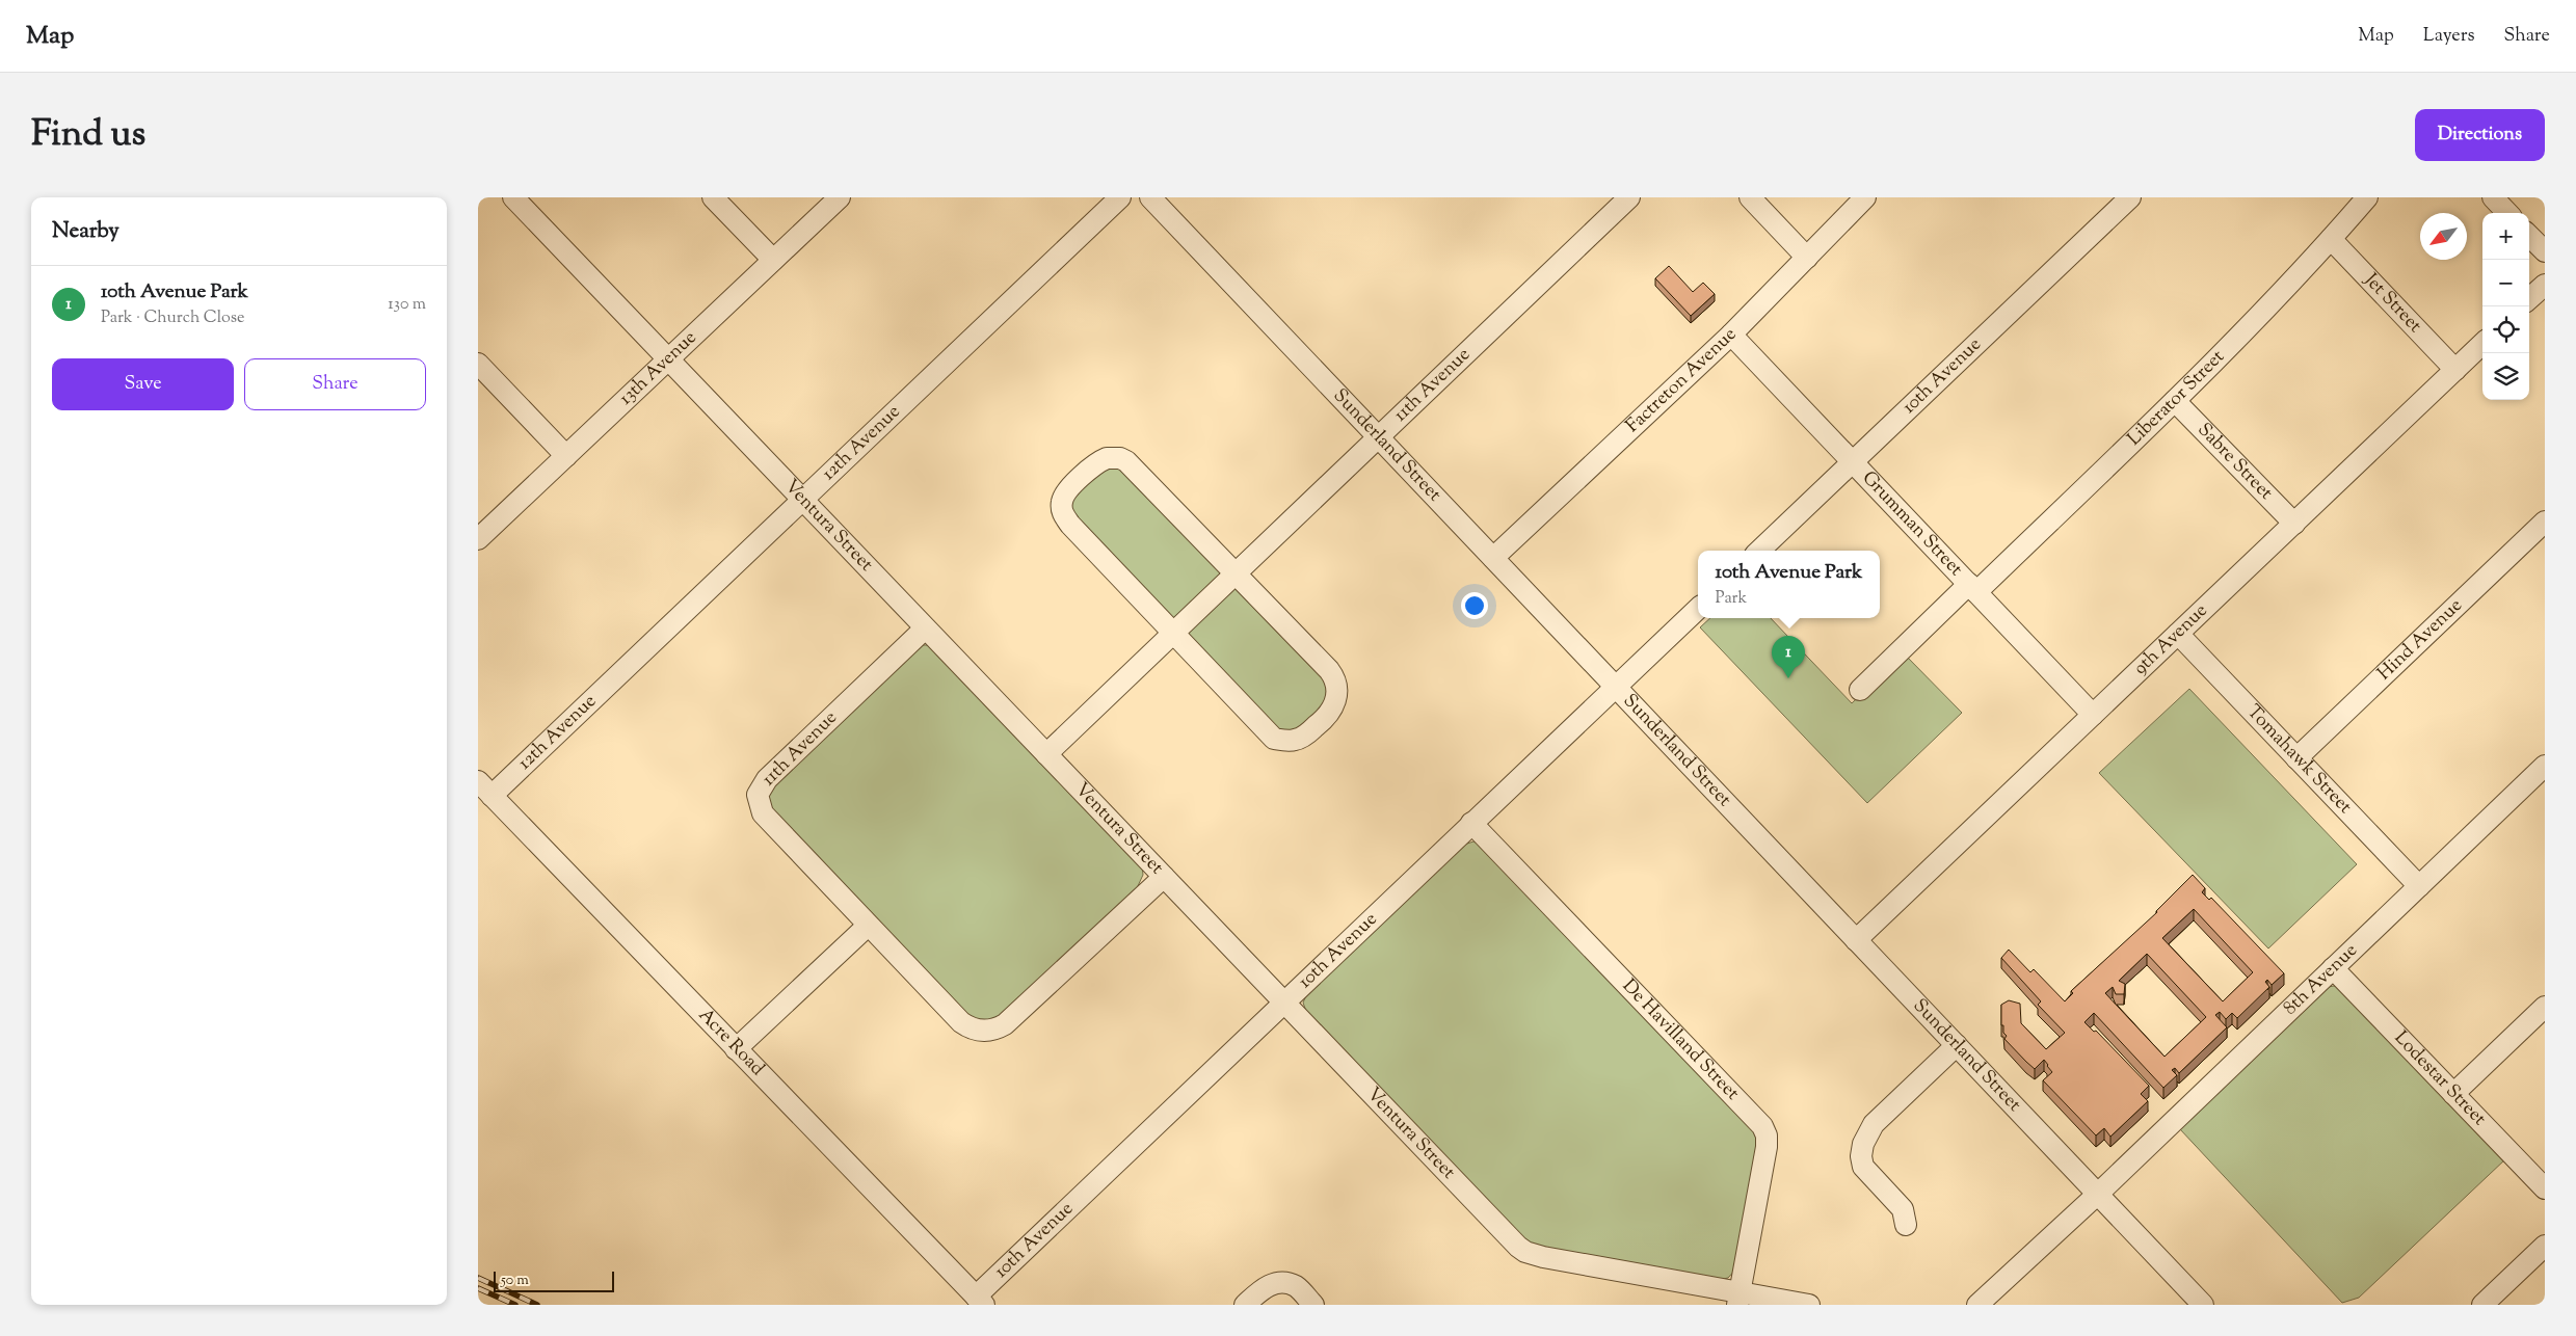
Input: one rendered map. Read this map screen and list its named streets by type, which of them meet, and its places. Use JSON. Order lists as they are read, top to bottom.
{
  "streets": {
    "street": [
      "Jet Street",
      "13th Avenue",
      "10th Avenue",
      "Factreton Avenue",
      "11th Avenue",
      "Liberator Street",
      "12th Avenue",
      "Sunderland Street",
      "Sabre Street",
      "Grumman Street",
      "Ventura Street",
      "9th Avenue",
      "Hind Avenue",
      "Tomahawk Street",
      "8th Avenue",
      "De Havilland Street",
      "Acre Road",
      "Lodestar Street"
    ]
  },
  "crossings": [
    ["Jet Street", "Liberator Street"],
    ["Jet Street", "9th Avenue"],
    ["13th Avenue", "Ventura Street"],
    ["10th Avenue", "Sunderland Street"],
    ["10th Avenue", "Grumman Street"],
    ["10th Avenue", "Ventura Street"],
    ["10th Avenue", "De Havilland Street"],
    ["10th Avenue", "Acre Road"],
    ["Factreton Avenue", "Sunderland Street"],
    ["Factreton Avenue", "Grumman Street"],
    ["11th Avenue", "Sunderland Street"],
    ["11th Avenue", "Ventura Street"],
    ["Liberator Street", "Sabre Street"],
    ["Liberator Street", "Grumman Street"],
    ["12th Avenue", "Ventura Street"],
    ["12th Avenue", "Acre Road"],
    ["Sunderland Street", "9th Avenue"],
    ["Sunderland Street", "8th Avenue"],
    ["Sabre Street", "9th Avenue"],
    ["Grumman Street", "9th Avenue"],
    ["Ventura Street", "De Havilland Street"],
    ["9th Avenue", "Tomahawk Street"],
    ["Hind Avenue", "Tomahawk Street"],
    ["Tomahawk Street", "8th Avenue"],
    ["8th Avenue", "Lodestar Street"]
  ],
  "scale_bar": "50 m",
  "north": "bottom left",
  "page": {
    "header": "Map",
    "nav": ["Map", "Layers", "Share"],
    "title": "Find us",
    "buttons": [
      "Directions",
      ["Save", "Share"]
    ],
    "heading": "Nearby",
    "map_buttons": ["+", "−"],
    "list": [
      {
        "mark": "1",
        "name": "10th Avenue Park",
        "note": "Park · Church Close",
        "value": "130 m"
      }
    ],
    "popup": ["10th Avenue Park", "Park"],
    "pins": "1",
    "scale": "50 m"
  }
}
